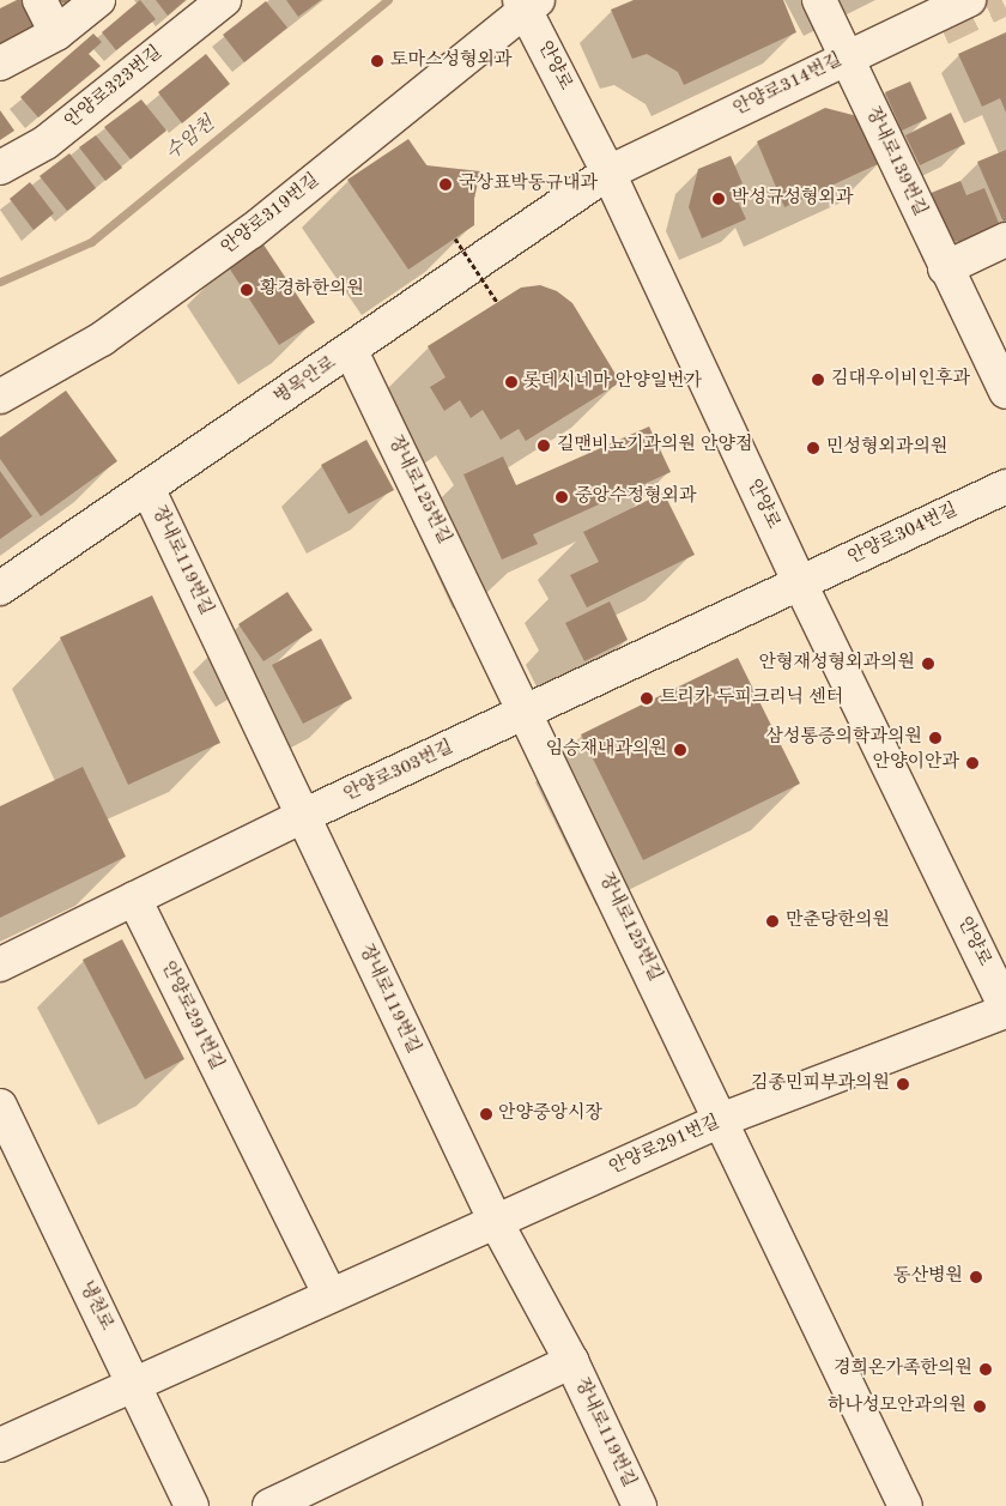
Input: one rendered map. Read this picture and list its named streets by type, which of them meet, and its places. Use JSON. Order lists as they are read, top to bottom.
{
  "streets": {
    "street": [
      "안양로",
      "안양로314번길",
      "안양로323번길",
      "장내로139번길",
      "안양로319번길",
      "병목안로",
      "장내로125번길",
      "안양로304번길",
      "장내로119번길",
      "안양로303번길",
      "안양로291번길",
      "냉천로"
    ]
  },
  "crossings": [
    ["안양로", "안양로314번길"],
    ["안양로", "안양로319번길"],
    ["안양로", "병목안로"],
    ["안양로", "안양로304번길"],
    ["안양로", "안양로303번길"],
    ["안양로", "안양로291번길"],
    ["안양로314번길", "장내로139번길"],
    ["안양로314번길", "병목안로"],
    ["병목안로", "장내로125번길"],
    ["병목안로", "장내로119번길"],
    ["장내로125번길", "안양로303번길"],
    ["장내로125번길", "안양로291번길"],
    ["안양로304번길", "안양로303번길"],
    ["장내로119번길", "안양로303번길"],
    ["장내로119번길", "안양로291번길"],
    ["안양로303번길", "안양로291번길"],
    ["안양로291번길", "냉천로"]
  ],
  "water": ["수암천"],
  "places": [
    "토마스성형외과",
    "국상표박동규내과",
    "박성규성형외과",
    "황경하한의원",
    "김대우이비인후과",
    "롯데시네마 안양일번가",
    "길맨비뇨기과의원 안양점",
    "민성형외과의원",
    "중앙수정형외과",
    "안형재성형외과의원",
    "트리카 두피크리닉 센터",
    "삼성통증의학과의원",
    "임승재내과의원",
    "안양이안과",
    "만춘당한의원",
    "김종민피부과의원",
    "안양중앙시장",
    "동산병원",
    "경희온가족한의원",
    "하나성모안과의원"
  ]
}
